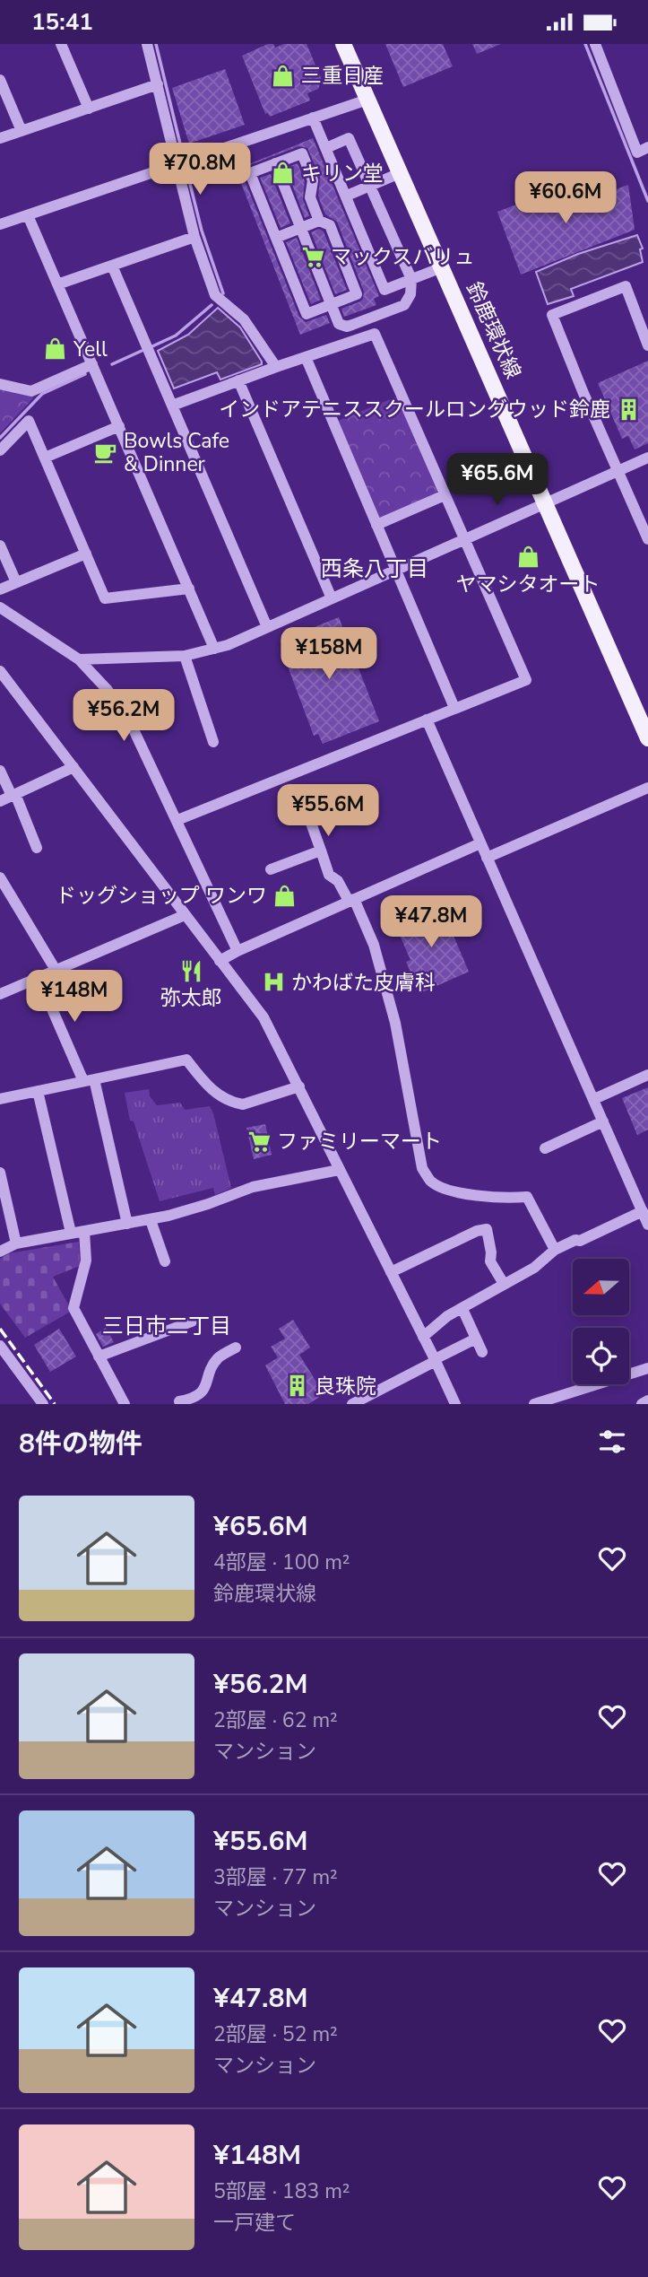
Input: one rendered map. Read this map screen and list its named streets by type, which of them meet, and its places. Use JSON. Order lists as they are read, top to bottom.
{
  "streets": {
    "main road": ["鈴鹿環状線"]
  },
  "districts": ["西条八丁目", "三日市二丁目"],
  "places": {
    "shop": [
      "三重日産",
      "キリン堂",
      "Yell",
      "ヤマシタオート",
      "ドッグショップ ワンワ"
    ],
    "supermarket": ["マックスバリュ", "ファミリーマート"],
    "building": ["インドアテニススクールロングウッド鈴鹿", "良珠院"],
    "cafe": ["Bowls Cafe & Dinner"],
    "restaurant": ["弥太郎"],
    "hospital": ["かわばた皮膚科"]
  },
  "north": "left",
  "page": {
    "status": "15:41",
    "price": [
      "¥70.8M",
      "¥60.6M",
      "¥65.6M",
      "¥158M",
      "¥56.2M",
      "¥55.6M",
      "¥47.8M",
      "¥148M"
    ],
    "heading": "8件の物件",
    "list": [
      {
        "name": "¥65.6M",
        "note": "4部屋 · 100 m² · 鈴鹿環状線"
      },
      {
        "name": "¥56.2M",
        "note": "2部屋 · 62 m² · マンション"
      },
      {
        "name": "¥55.6M",
        "note": "3部屋 · 77 m² · マンション"
      },
      {
        "name": "¥47.8M",
        "note": "2部屋 · 52 m² · マンション"
      },
      {
        "name": "¥148M",
        "note": "5部屋 · 183 m² · 一戸建て"
      }
    ]
  }
}
